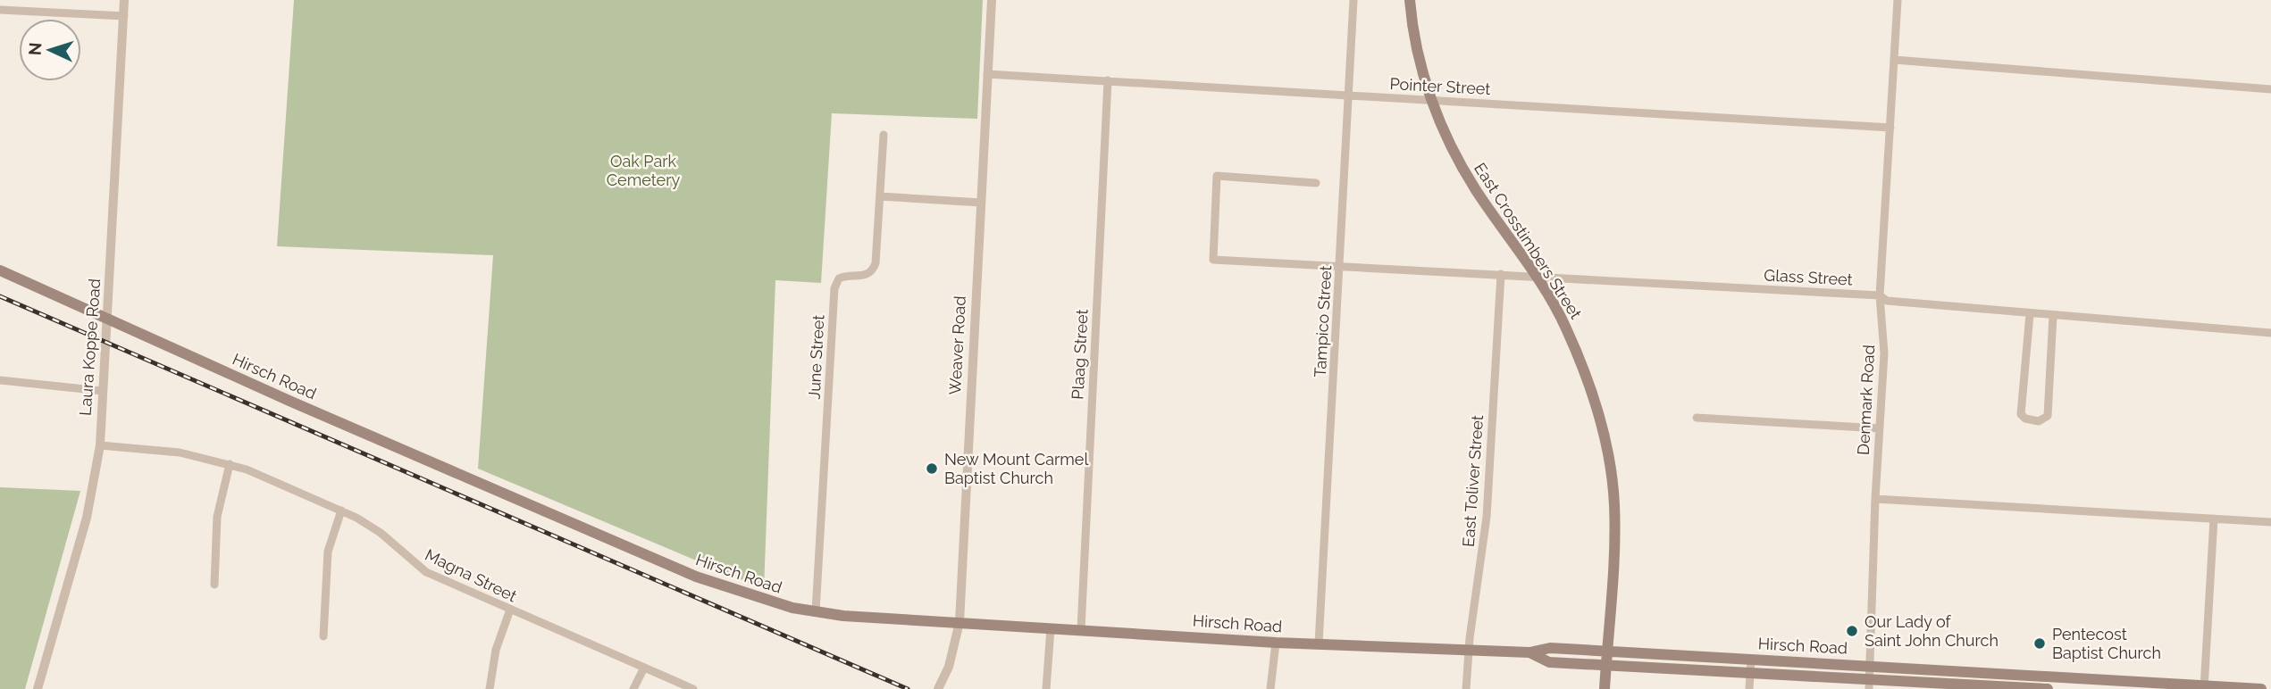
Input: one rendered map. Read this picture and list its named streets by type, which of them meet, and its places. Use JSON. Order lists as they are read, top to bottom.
{
  "streets": {
    "main road": ["East Crosstimbers Street", "Hirsch Road"],
    "street": [
      "Pointer Street",
      "Glass Street",
      "Tampico Street",
      "Weaver Road",
      "Laura Koppe Road",
      "Plaag Street",
      "June Street",
      "Denmark Road",
      "East Toliver Street",
      "Magna Street"
    ]
  },
  "crossings": [
    ["Pointer Street", "East Crosstimbers Street"],
    ["Pointer Street", "Tampico Street"],
    ["Pointer Street", "Weaver Road"],
    ["Pointer Street", "Plaag Street"],
    ["Pointer Street", "Denmark Road"],
    ["East Crosstimbers Street", "Glass Street"],
    ["East Crosstimbers Street", "Hirsch Road"],
    ["Glass Street", "Tampico Street"],
    ["Glass Street", "Denmark Road"],
    ["Glass Street", "East Toliver Street"],
    ["Tampico Street", "Hirsch Road"],
    ["Weaver Road", "Hirsch Road"],
    ["Laura Koppe Road", "Hirsch Road"],
    ["Laura Koppe Road", "Magna Street"],
    ["Plaag Street", "Hirsch Road"],
    ["June Street", "Hirsch Road"],
    ["Hirsch Road", "Denmark Road"],
    ["Hirsch Road", "East Toliver Street"]
  ],
  "parks": ["Oak Park Cemetery"],
  "places": ["New Mount Carmel Baptist Church", "Our Lady of Saint John Church", "Pentecost Baptist Church"],
  "north": "left"
}
